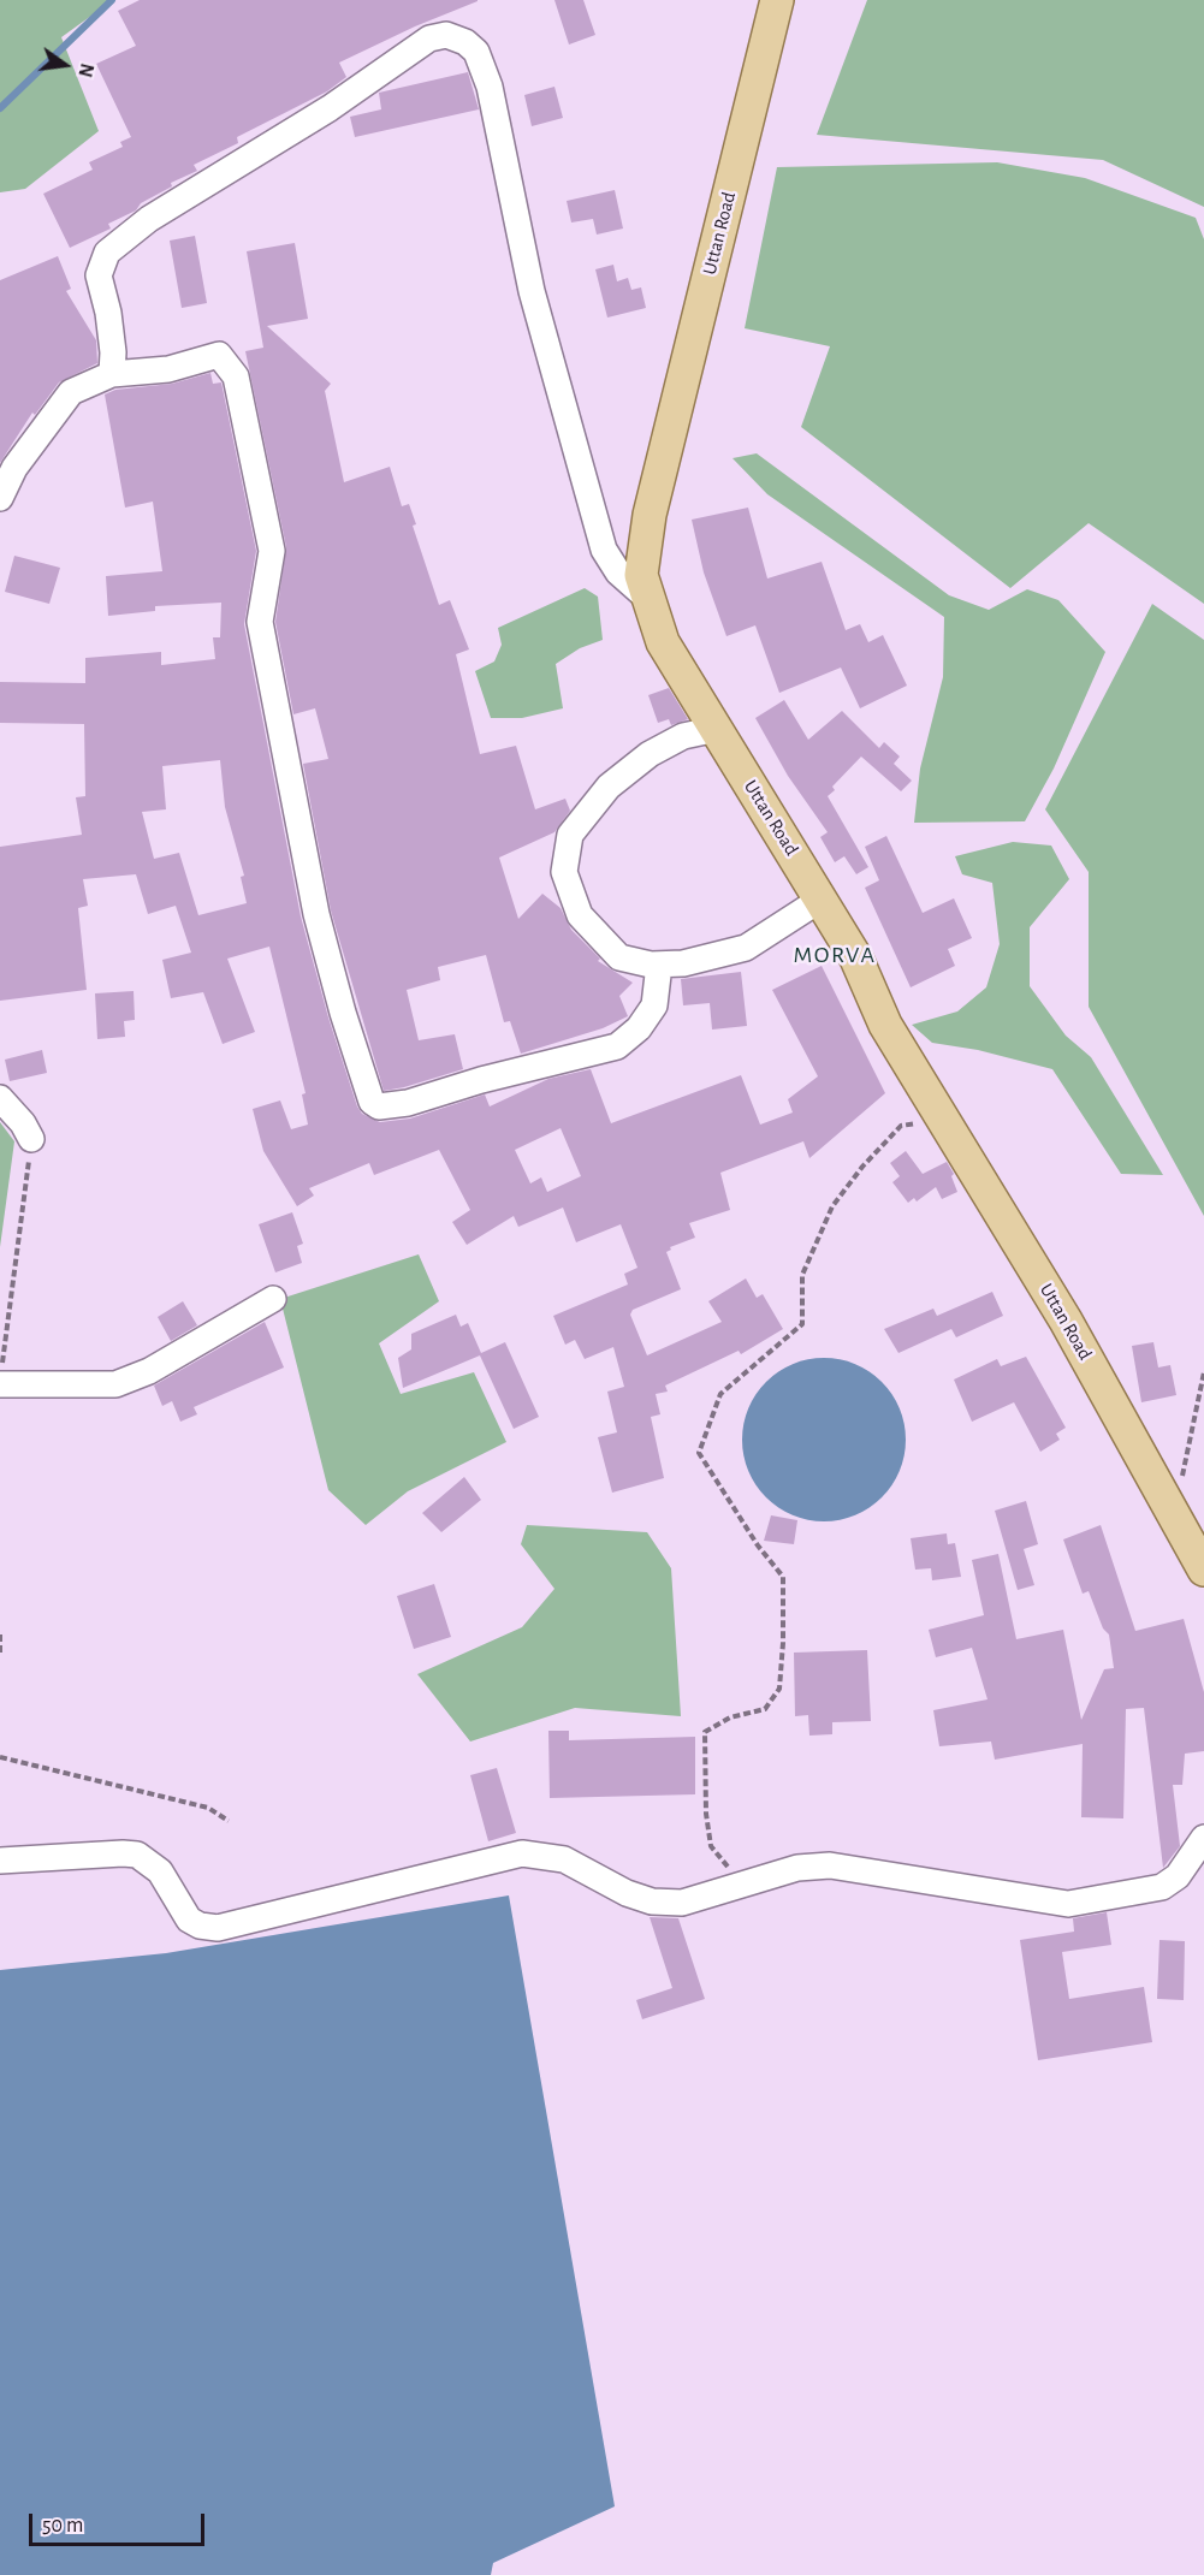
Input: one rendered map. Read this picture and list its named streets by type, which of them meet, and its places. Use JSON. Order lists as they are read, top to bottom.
{
  "streets": {
    "main road": ["Uttan Road"]
  },
  "districts": ["MORVA"],
  "scale_bar": "50 m",
  "north": "right"
}
